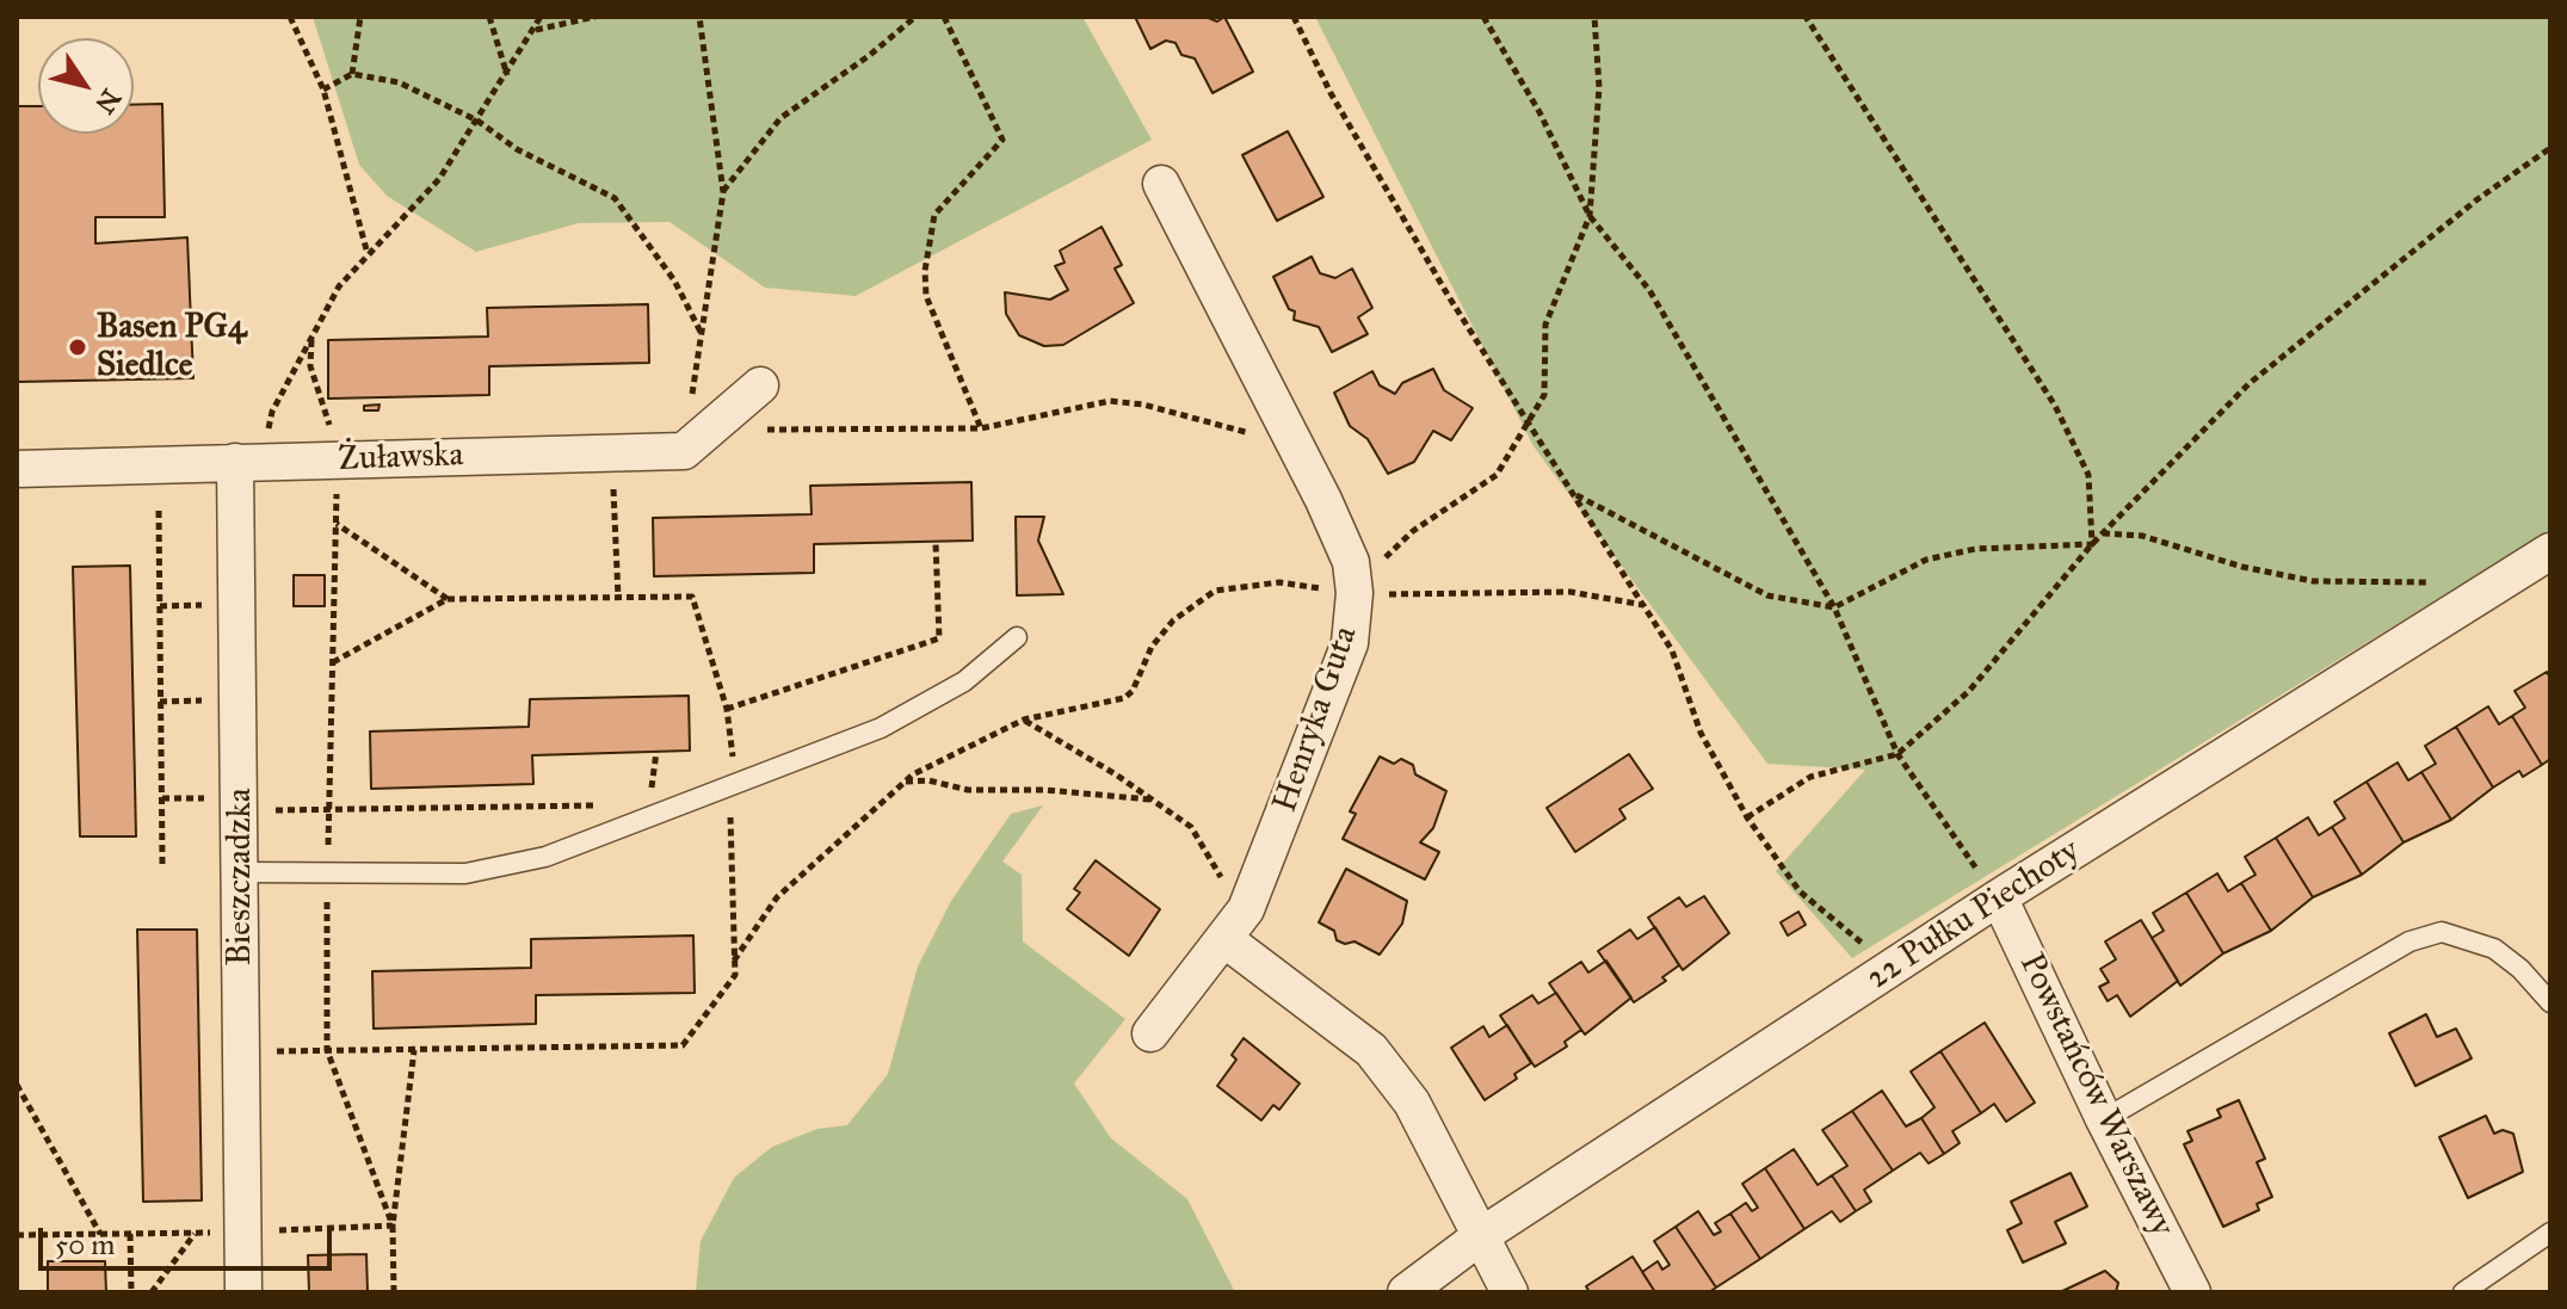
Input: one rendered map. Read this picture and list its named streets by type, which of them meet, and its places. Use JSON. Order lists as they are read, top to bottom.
{
  "streets": {
    "street": [
      "Żuławska",
      "Henryka Guta",
      "Bieszczadzka",
      "22 Pułku Piechoty",
      "Powstańców Warszawy"
    ]
  },
  "crossings": [
    ["Żuławska", "Bieszczadzka"],
    ["22 Pułku Piechoty", "Powstańców Warszawy"]
  ],
  "places": ["Basen PG4 Siedlce"],
  "scale_bar": "50 m",
  "north": "bottom right"
}
